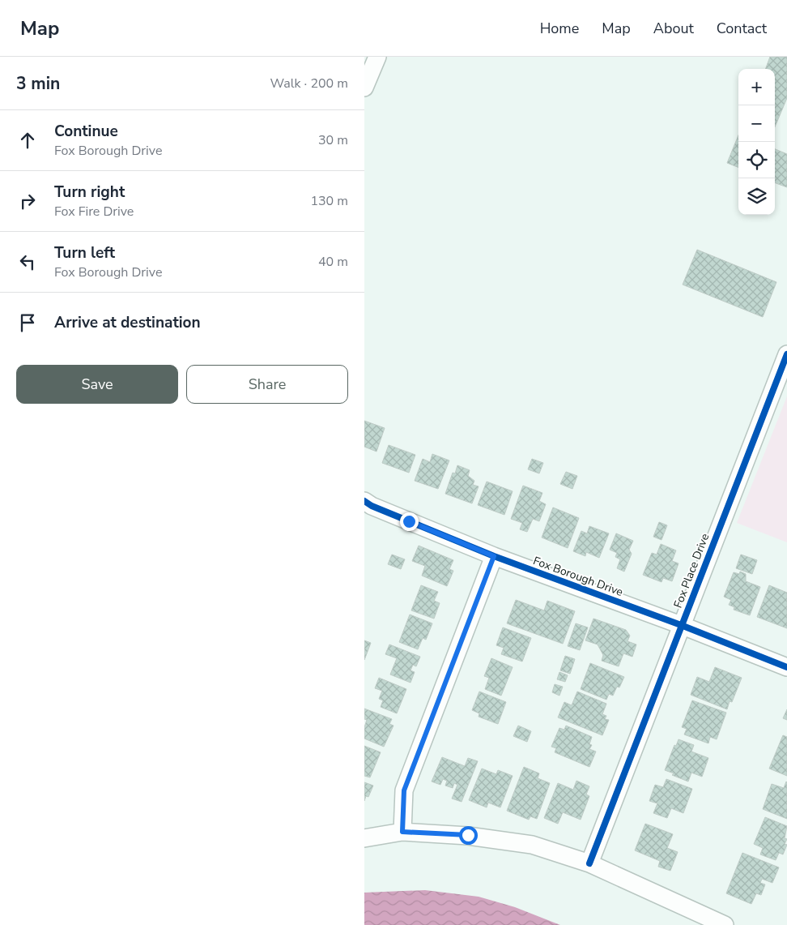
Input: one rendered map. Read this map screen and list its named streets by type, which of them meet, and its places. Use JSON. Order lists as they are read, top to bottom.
{
  "streets": {
    "street": ["Fox Place Drive", "Fox Borough Drive"]
  },
  "crossings": [
    ["Fox Place Drive", "Fox Borough Drive"]
  ],
  "page": {
    "header": "Map",
    "nav": [
      "Home",
      "Map",
      "About",
      "Contact"
    ],
    "heading": ["3 min", "Walk · 200 m"],
    "map_buttons": ["+", "−"],
    "list": [
      ["Continue", "Fox Borough Drive", "30 m"],
      ["Turn right", "Fox Fire Drive", "130 m"],
      ["Turn left", "Fox Borough Drive", "40 m"],
      "Arrive at destination"
    ],
    "buttons": ["Save", "Share"]
  }
}
